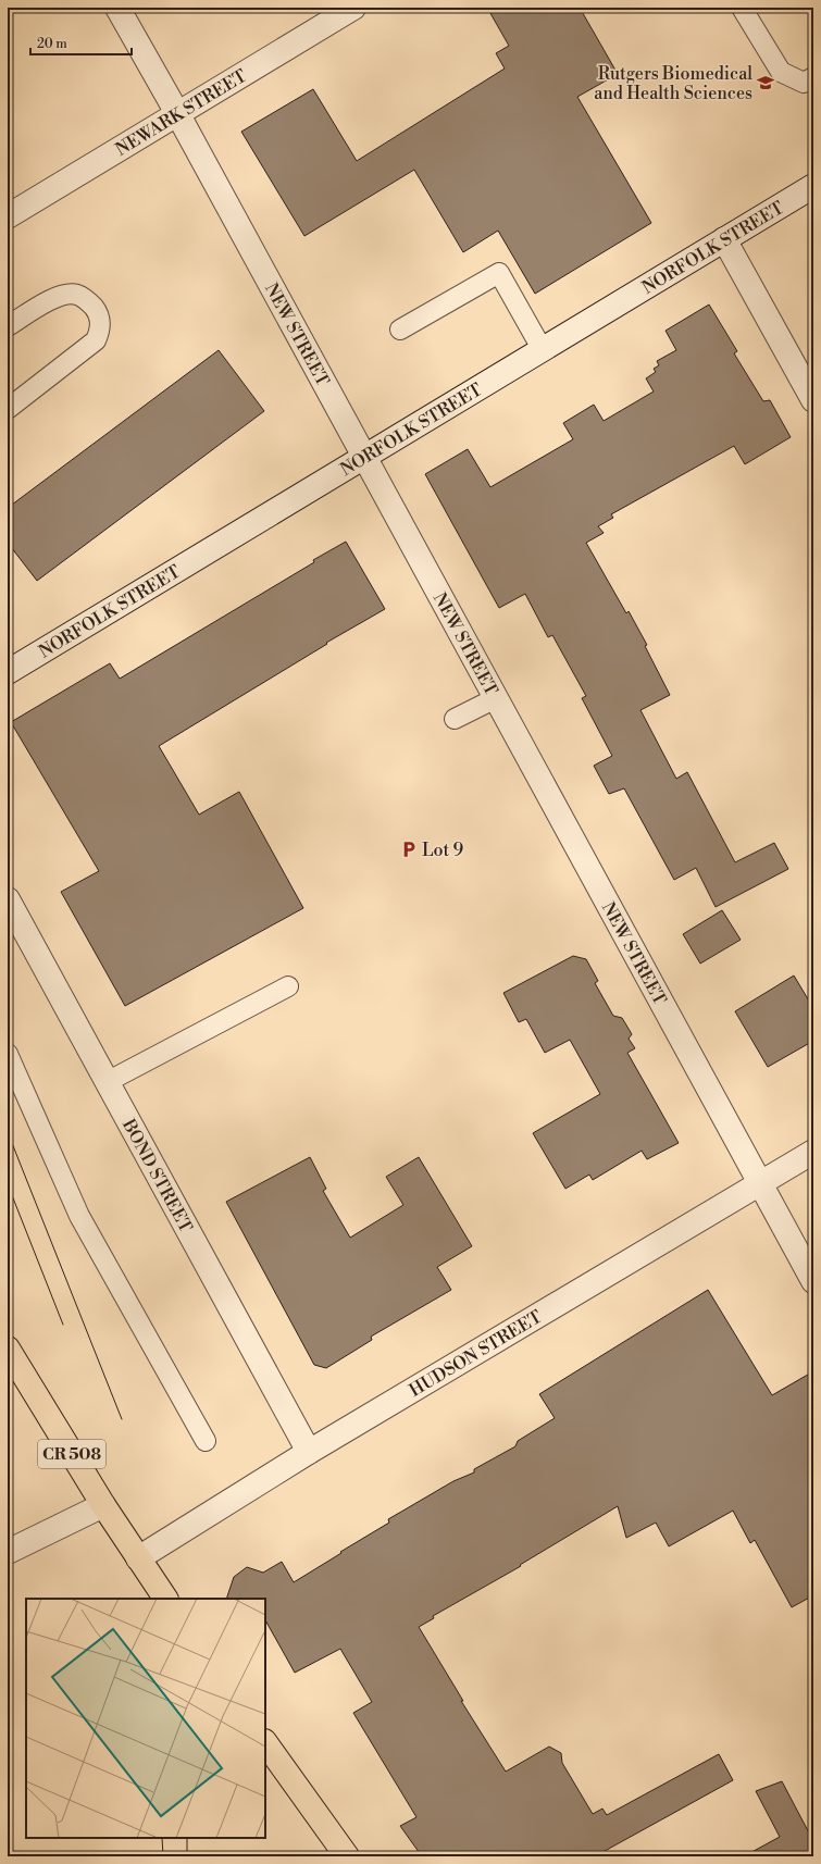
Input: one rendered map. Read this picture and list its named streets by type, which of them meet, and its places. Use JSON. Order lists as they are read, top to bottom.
{
  "streets": {
    "main road": ["CR 508"],
    "street": [
      "NEWARK STREET",
      "NORFOLK STREET",
      "NEW STREET",
      "BOND STREET",
      "HUDSON STREET"
    ]
  },
  "crossings": [
    ["NEWARK STREET", "NEW STREET"],
    ["NORFOLK STREET", "NEW STREET"],
    ["NEW STREET", "HUDSON STREET"],
    ["BOND STREET", "HUDSON STREET"],
    ["HUDSON STREET", "CR 508"]
  ],
  "places": {
    "school or university": ["Rutgers Biomedical and Health Sciences"],
    "parking": ["Lot 9"]
  },
  "scale_bar": "20 m"
}
